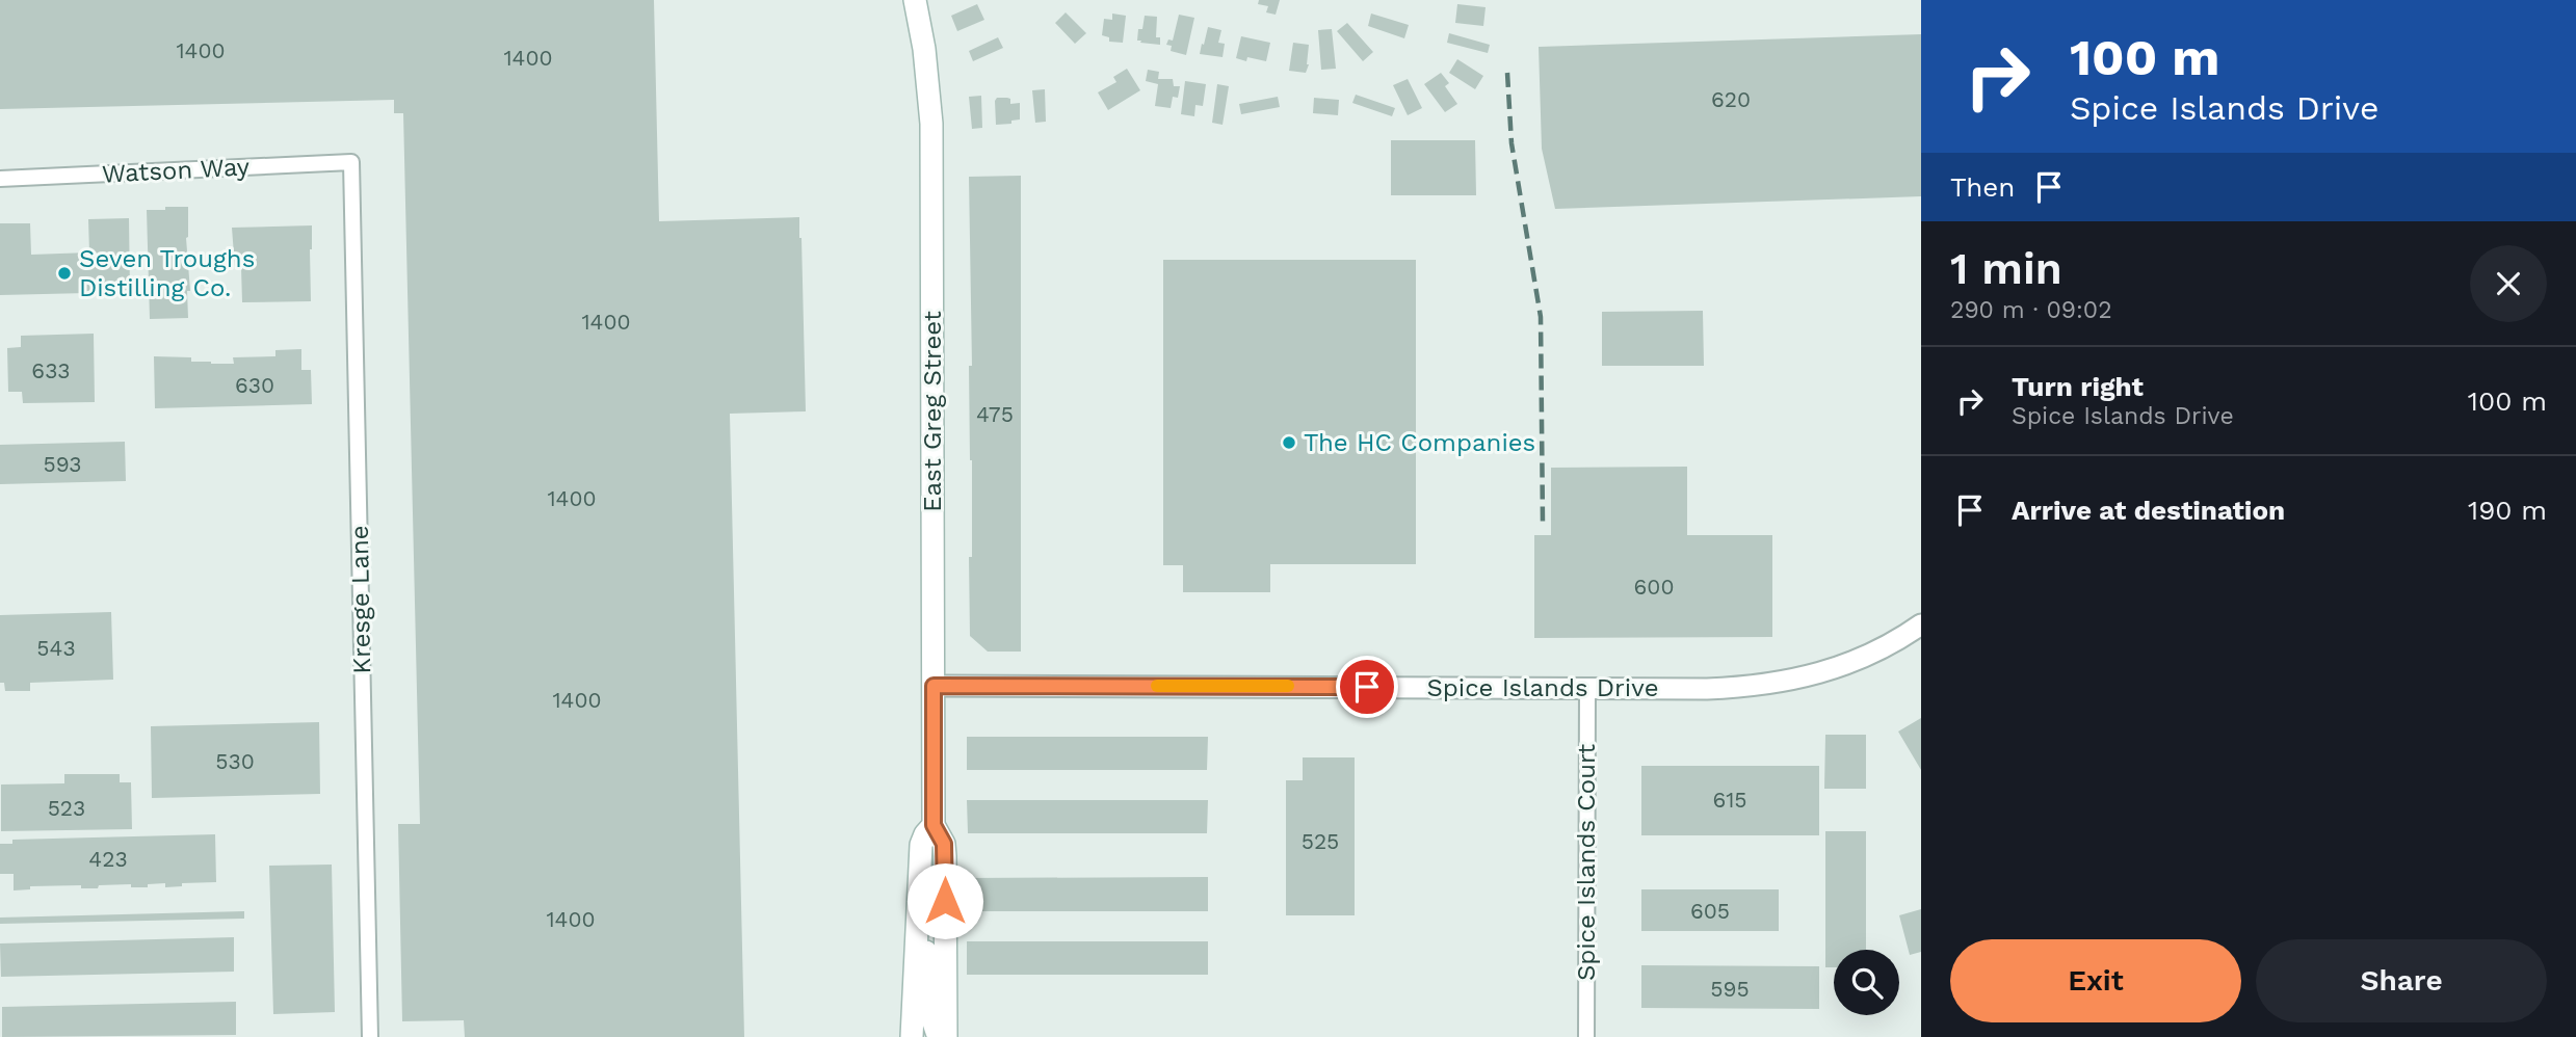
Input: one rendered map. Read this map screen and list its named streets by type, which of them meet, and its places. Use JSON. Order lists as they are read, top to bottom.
{
  "streets": {
    "main road": ["East Greg Street"],
    "street": [
      "Watson Way",
      "Kresge Lane",
      "Spice Islands Drive",
      "Spice Islands Court"
    ]
  },
  "crossings": [
    ["Watson Way", "Kresge Lane"],
    ["East Greg Street", "Spice Islands Drive"],
    ["Spice Islands Drive", "Spice Islands Court"]
  ],
  "places": ["Seven Troughs Distilling Co.", "The HC Companies"],
  "house_numbers": [
    "1400",
    "1400",
    "620",
    "1400",
    "633",
    "630",
    "475",
    "593",
    "1400",
    "600",
    "543",
    "1400",
    "530",
    "615",
    "523",
    "525",
    "423",
    "605",
    "1400",
    "595"
  ],
  "page": {
    "turn": ["100 m", "Spice Islands Drive"],
    "then": "Then",
    "heading": ["1 min", "290 m · 09:02"],
    "list": [
      {
        "name": "Turn right",
        "note": "Spice Islands Drive",
        "value": "100 m"
      },
      {
        "name": "Arrive at destination",
        "value": "190 m"
      }
    ],
    "buttons": ["Exit", "Share"]
  }
}
